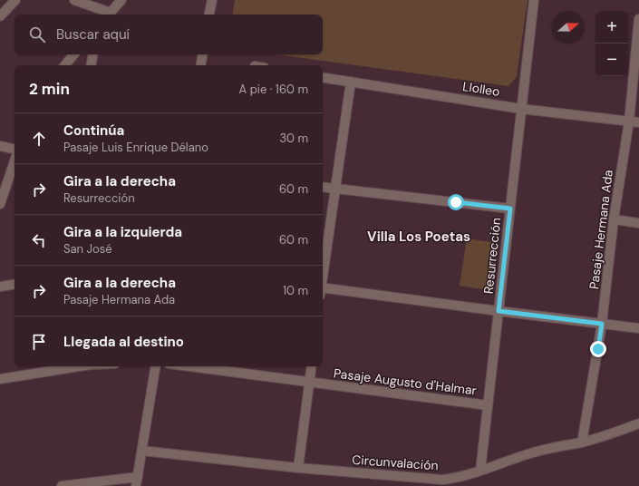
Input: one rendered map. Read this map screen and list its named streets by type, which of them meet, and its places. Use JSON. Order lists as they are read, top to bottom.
{
  "streets": {
    "street": [
      "Llolleo",
      "Pasaje Hermana Ada",
      "Resurrección",
      "Pasaje Augusto d'Halmar",
      "Circunvalación"
    ]
  },
  "crossings": [
    ["Llolleo", "Pasaje Hermana Ada"],
    ["Llolleo", "Resurrección"],
    ["Pasaje Hermana Ada", "Circunvalación"],
    ["Resurrección", "Pasaje Augusto d'Halmar"],
    ["Resurrección", "Circunvalación"]
  ],
  "districts": ["Villa Los Poetas"],
  "north": "right",
  "page": {
    "map_buttons": ["+", "−"],
    "search": "Buscar aquí",
    "heading": ["2 min", "A pie · 160 m"],
    "list": [
      ["Continúa", "Pasaje Luis Enrique Délano", "30 m"],
      ["Gira a la derecha", "Resurrección", "60 m"],
      ["Gira a la izquierda", "San José", "60 m"],
      ["Gira a la derecha", "Pasaje Hermana Ada", "10 m"],
      "Llegada al destino"
    ]
  }
}
